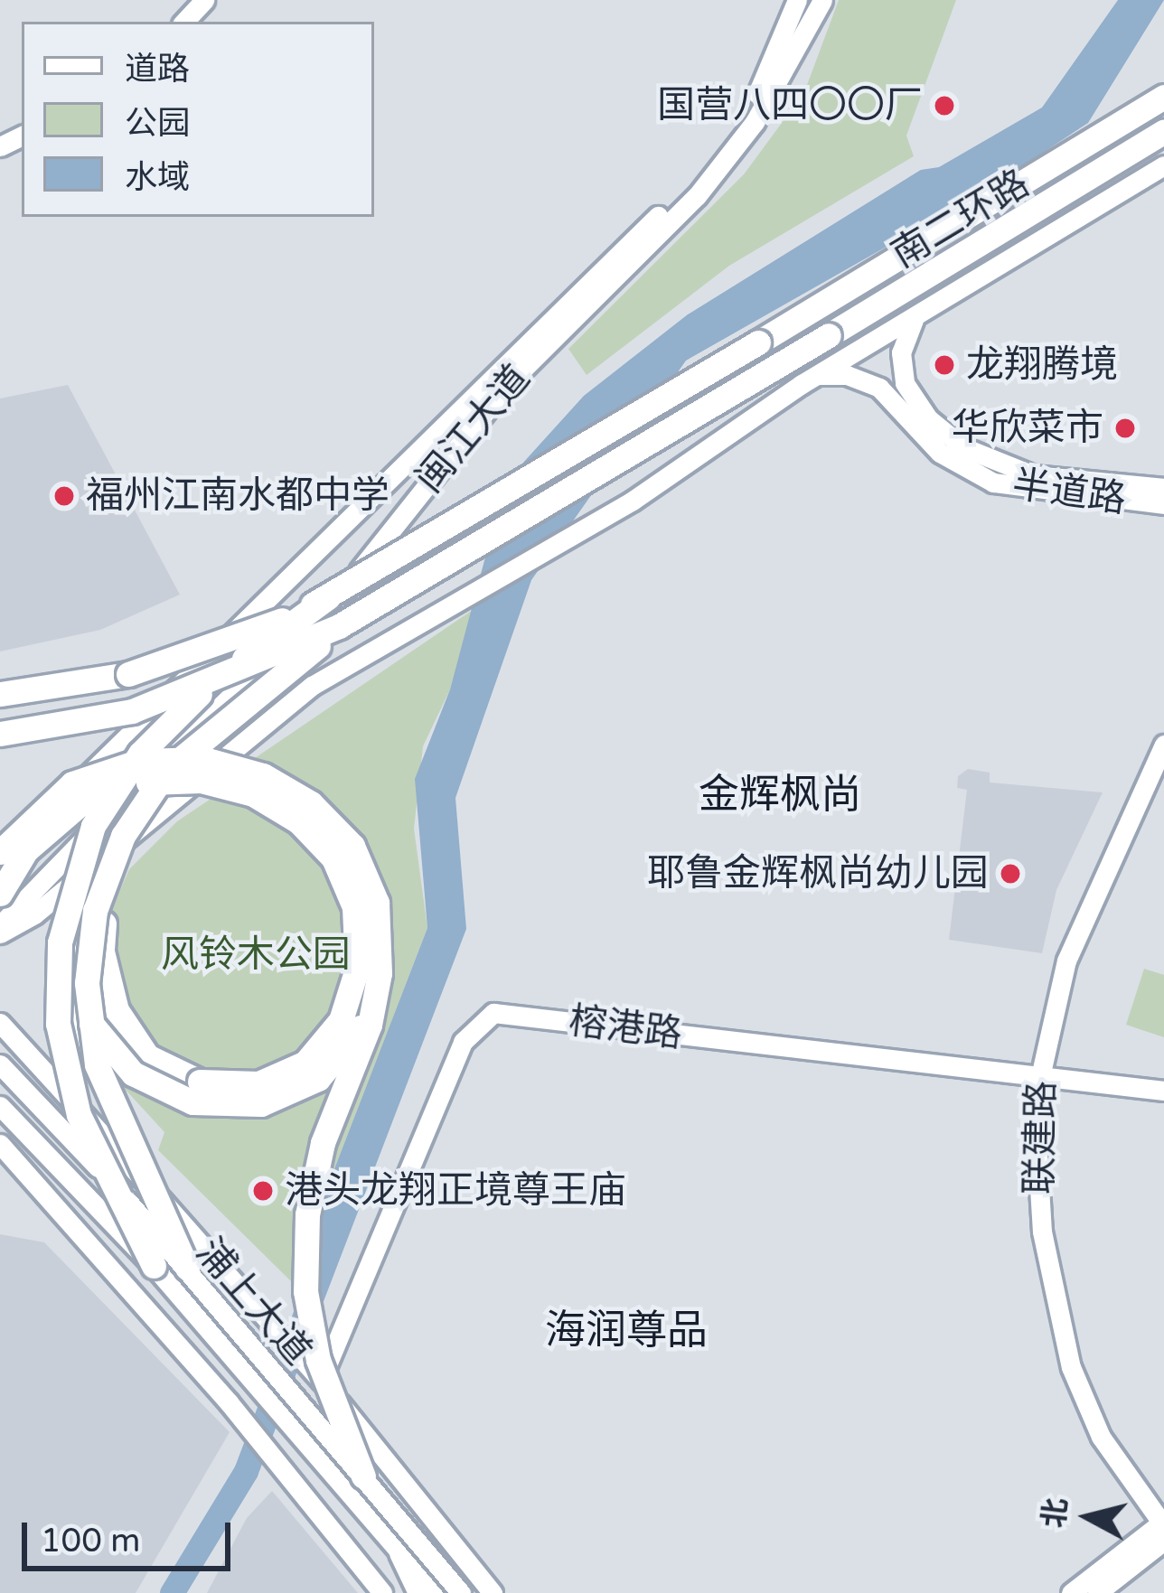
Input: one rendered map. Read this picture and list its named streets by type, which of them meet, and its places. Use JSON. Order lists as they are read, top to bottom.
{
  "streets": {
    "highway": ["南二环路"],
    "main road": [
      "闽江大道",
      "半道路",
      "榕港路",
      "联建路",
      "浦上大道"
    ]
  },
  "crossings": [
    ["榕港路", "联建路"],
    ["榕港路", "浦上大道"]
  ],
  "districts": ["金辉枫尚", "海润尊品"],
  "parks": ["风铃木公园"],
  "places": [
    "国营八四〇〇厂",
    "龙翔腾境",
    "华欣菜市",
    "福州江南水都中学",
    "耶鲁金辉枫尚幼儿园",
    "港头龙翔正境尊王庙"
  ],
  "legend": ["道路", "公园", "水域"],
  "scale_bar": "100 m",
  "north": "left"
}
